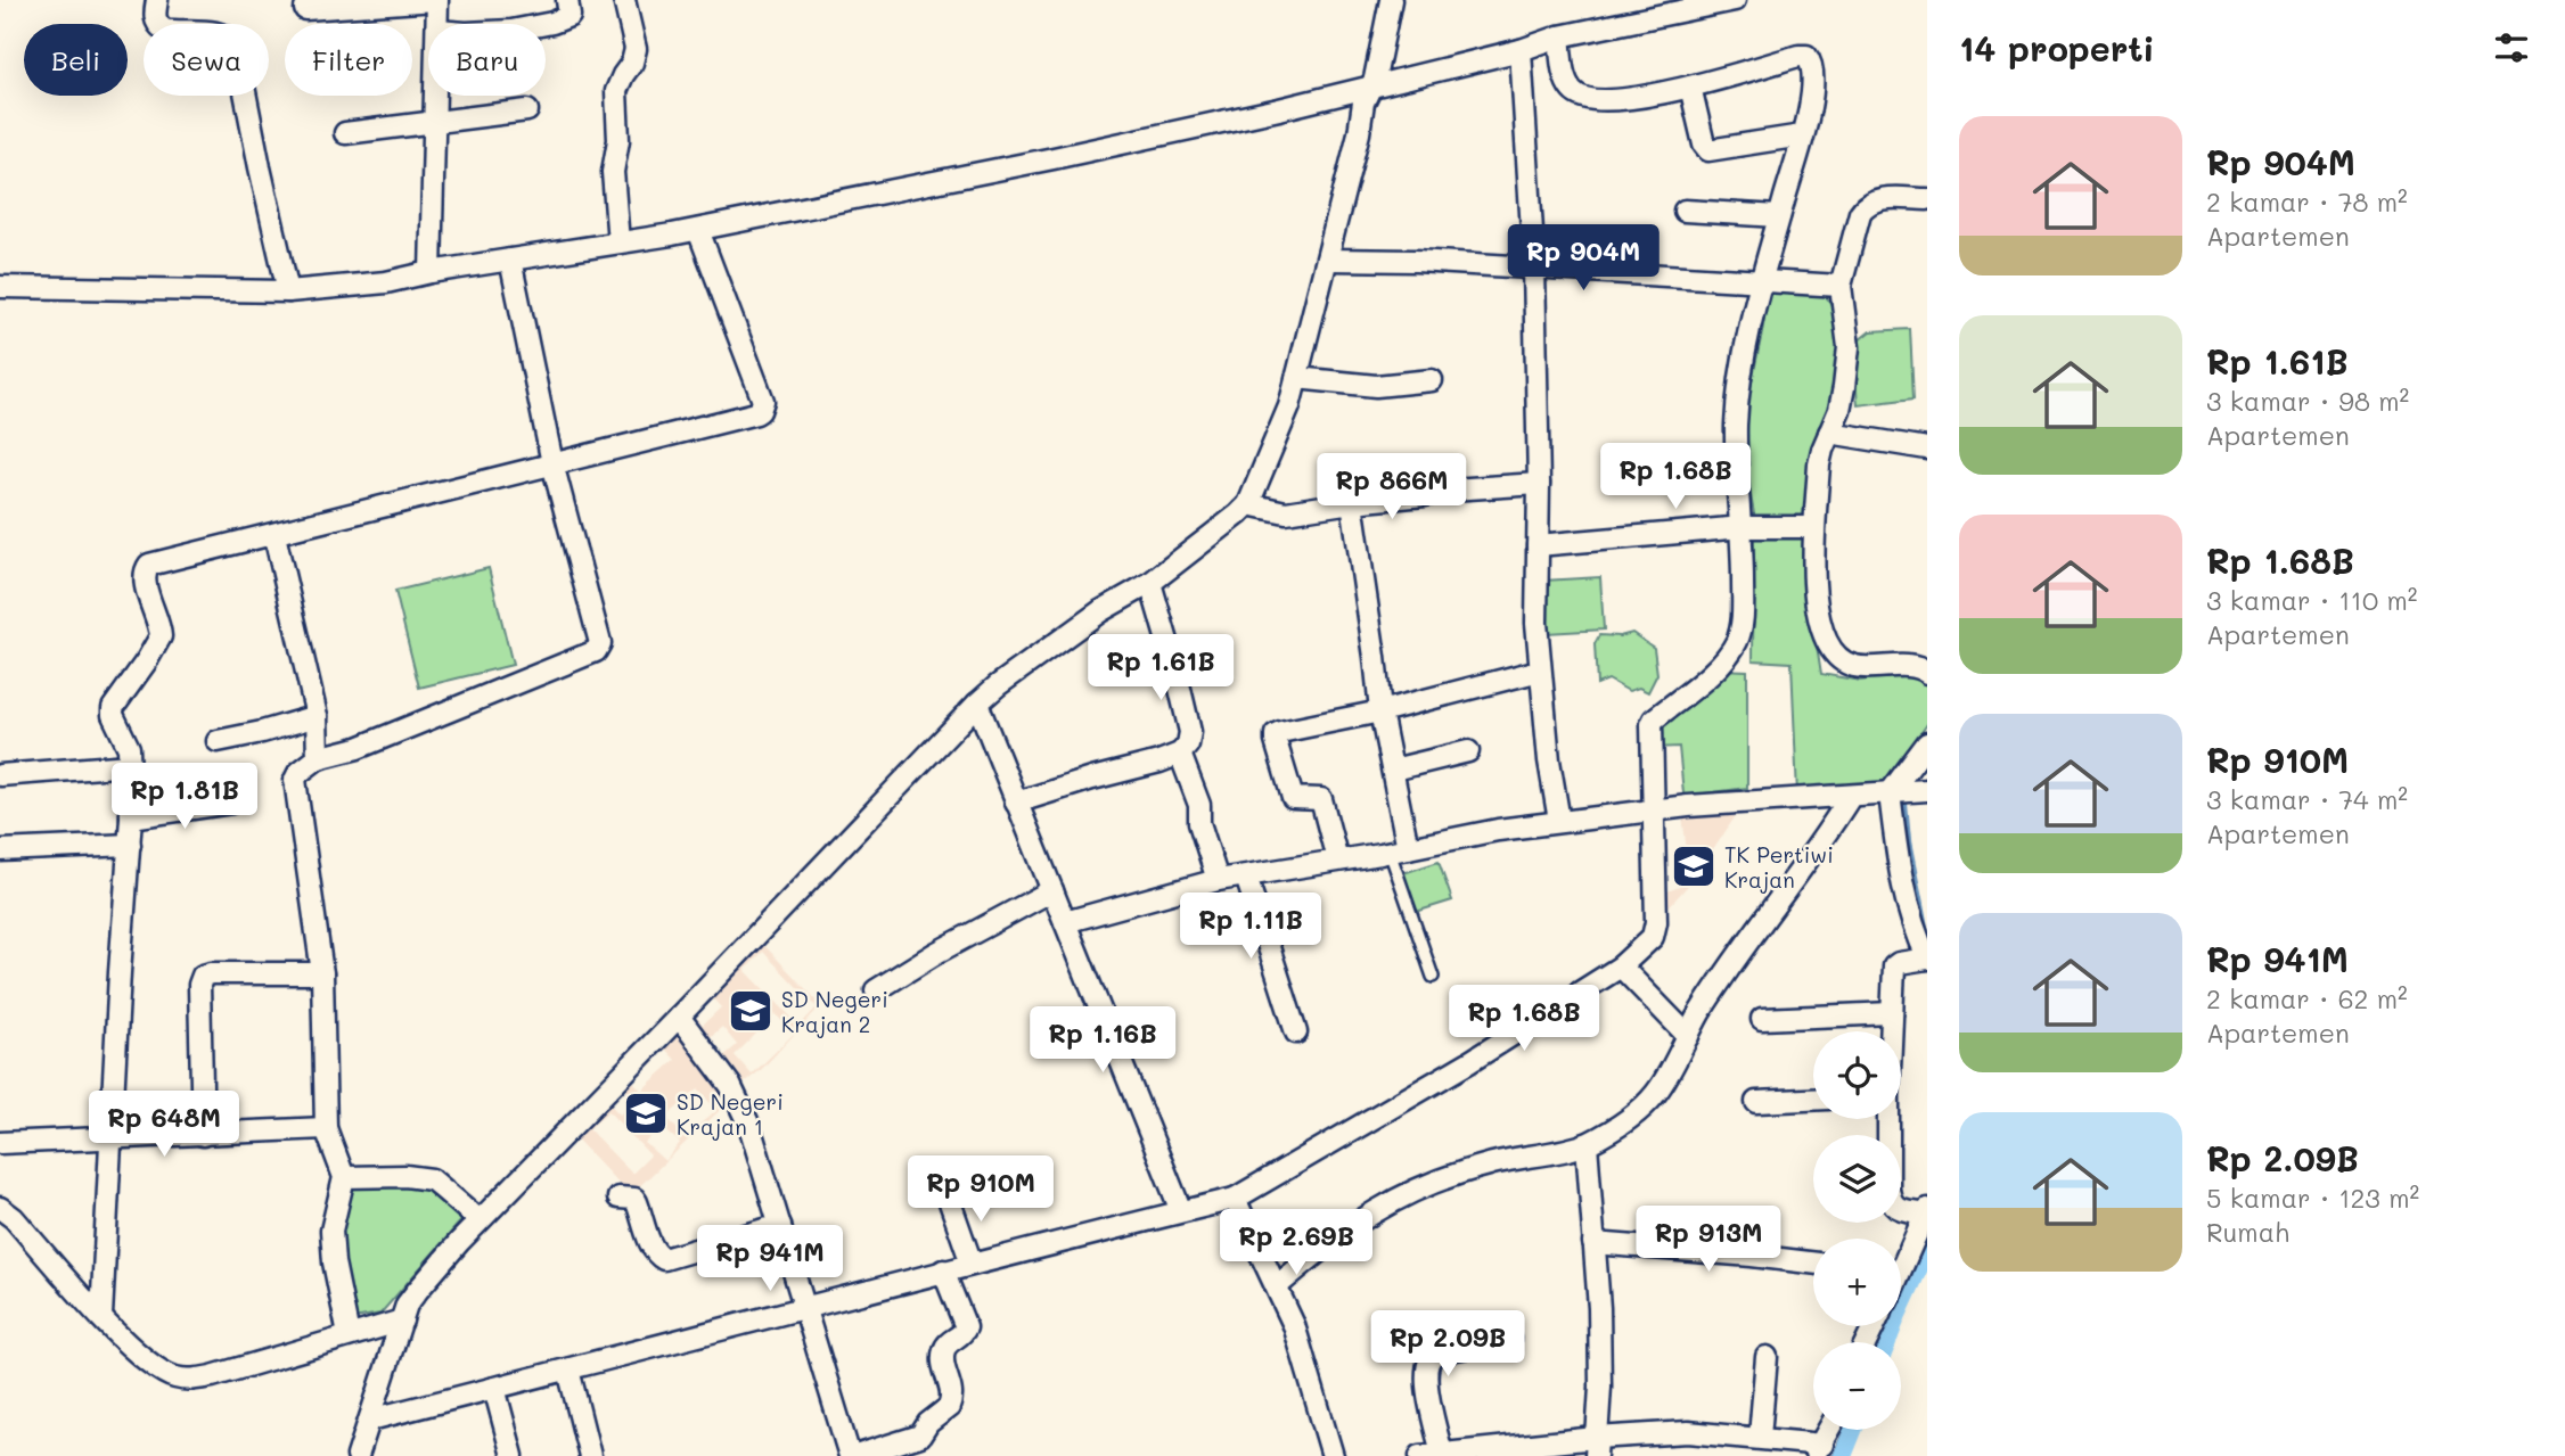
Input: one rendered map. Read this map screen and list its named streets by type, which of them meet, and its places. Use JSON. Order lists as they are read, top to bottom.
{
  "places": {
    "school or university": ["TK Pertiwi Krajan", "SD Negeri Krajan 2", "SD Negeri Krajan 1"]
  },
  "page": {
    "heading": "14 properti",
    "chip": [
      "Beli",
      "Sewa",
      "Filter",
      "Baru"
    ],
    "list": [
      {
        "name": "Rp 904M",
        "note": "2 kamar · 78 m² · Apartemen"
      },
      {
        "name": "Rp 1.61B",
        "note": "3 kamar · 98 m² · Apartemen"
      },
      {
        "name": "Rp 1.68B",
        "note": "3 kamar · 110 m² · Apartemen"
      },
      {
        "name": "Rp 910M",
        "note": "3 kamar · 74 m² · Apartemen"
      },
      {
        "name": "Rp 941M",
        "note": "2 kamar · 62 m² · Apartemen"
      },
      {
        "name": "Rp 2.09B",
        "note": "5 kamar · 123 m² · Rumah"
      }
    ],
    "price": [
      "Rp 904M",
      "Rp 1.68B",
      "Rp 866M",
      "Rp 1.61B",
      "Rp 1.81B",
      "Rp 1.11B",
      "Rp 1.68B",
      "Rp 1.16B",
      "Rp 648M",
      "Rp 910M",
      "Rp 913M",
      "Rp 2.69B",
      "Rp 941M",
      "Rp 2.09B"
    ],
    "map_buttons": ["+", "−"]
  }
}
